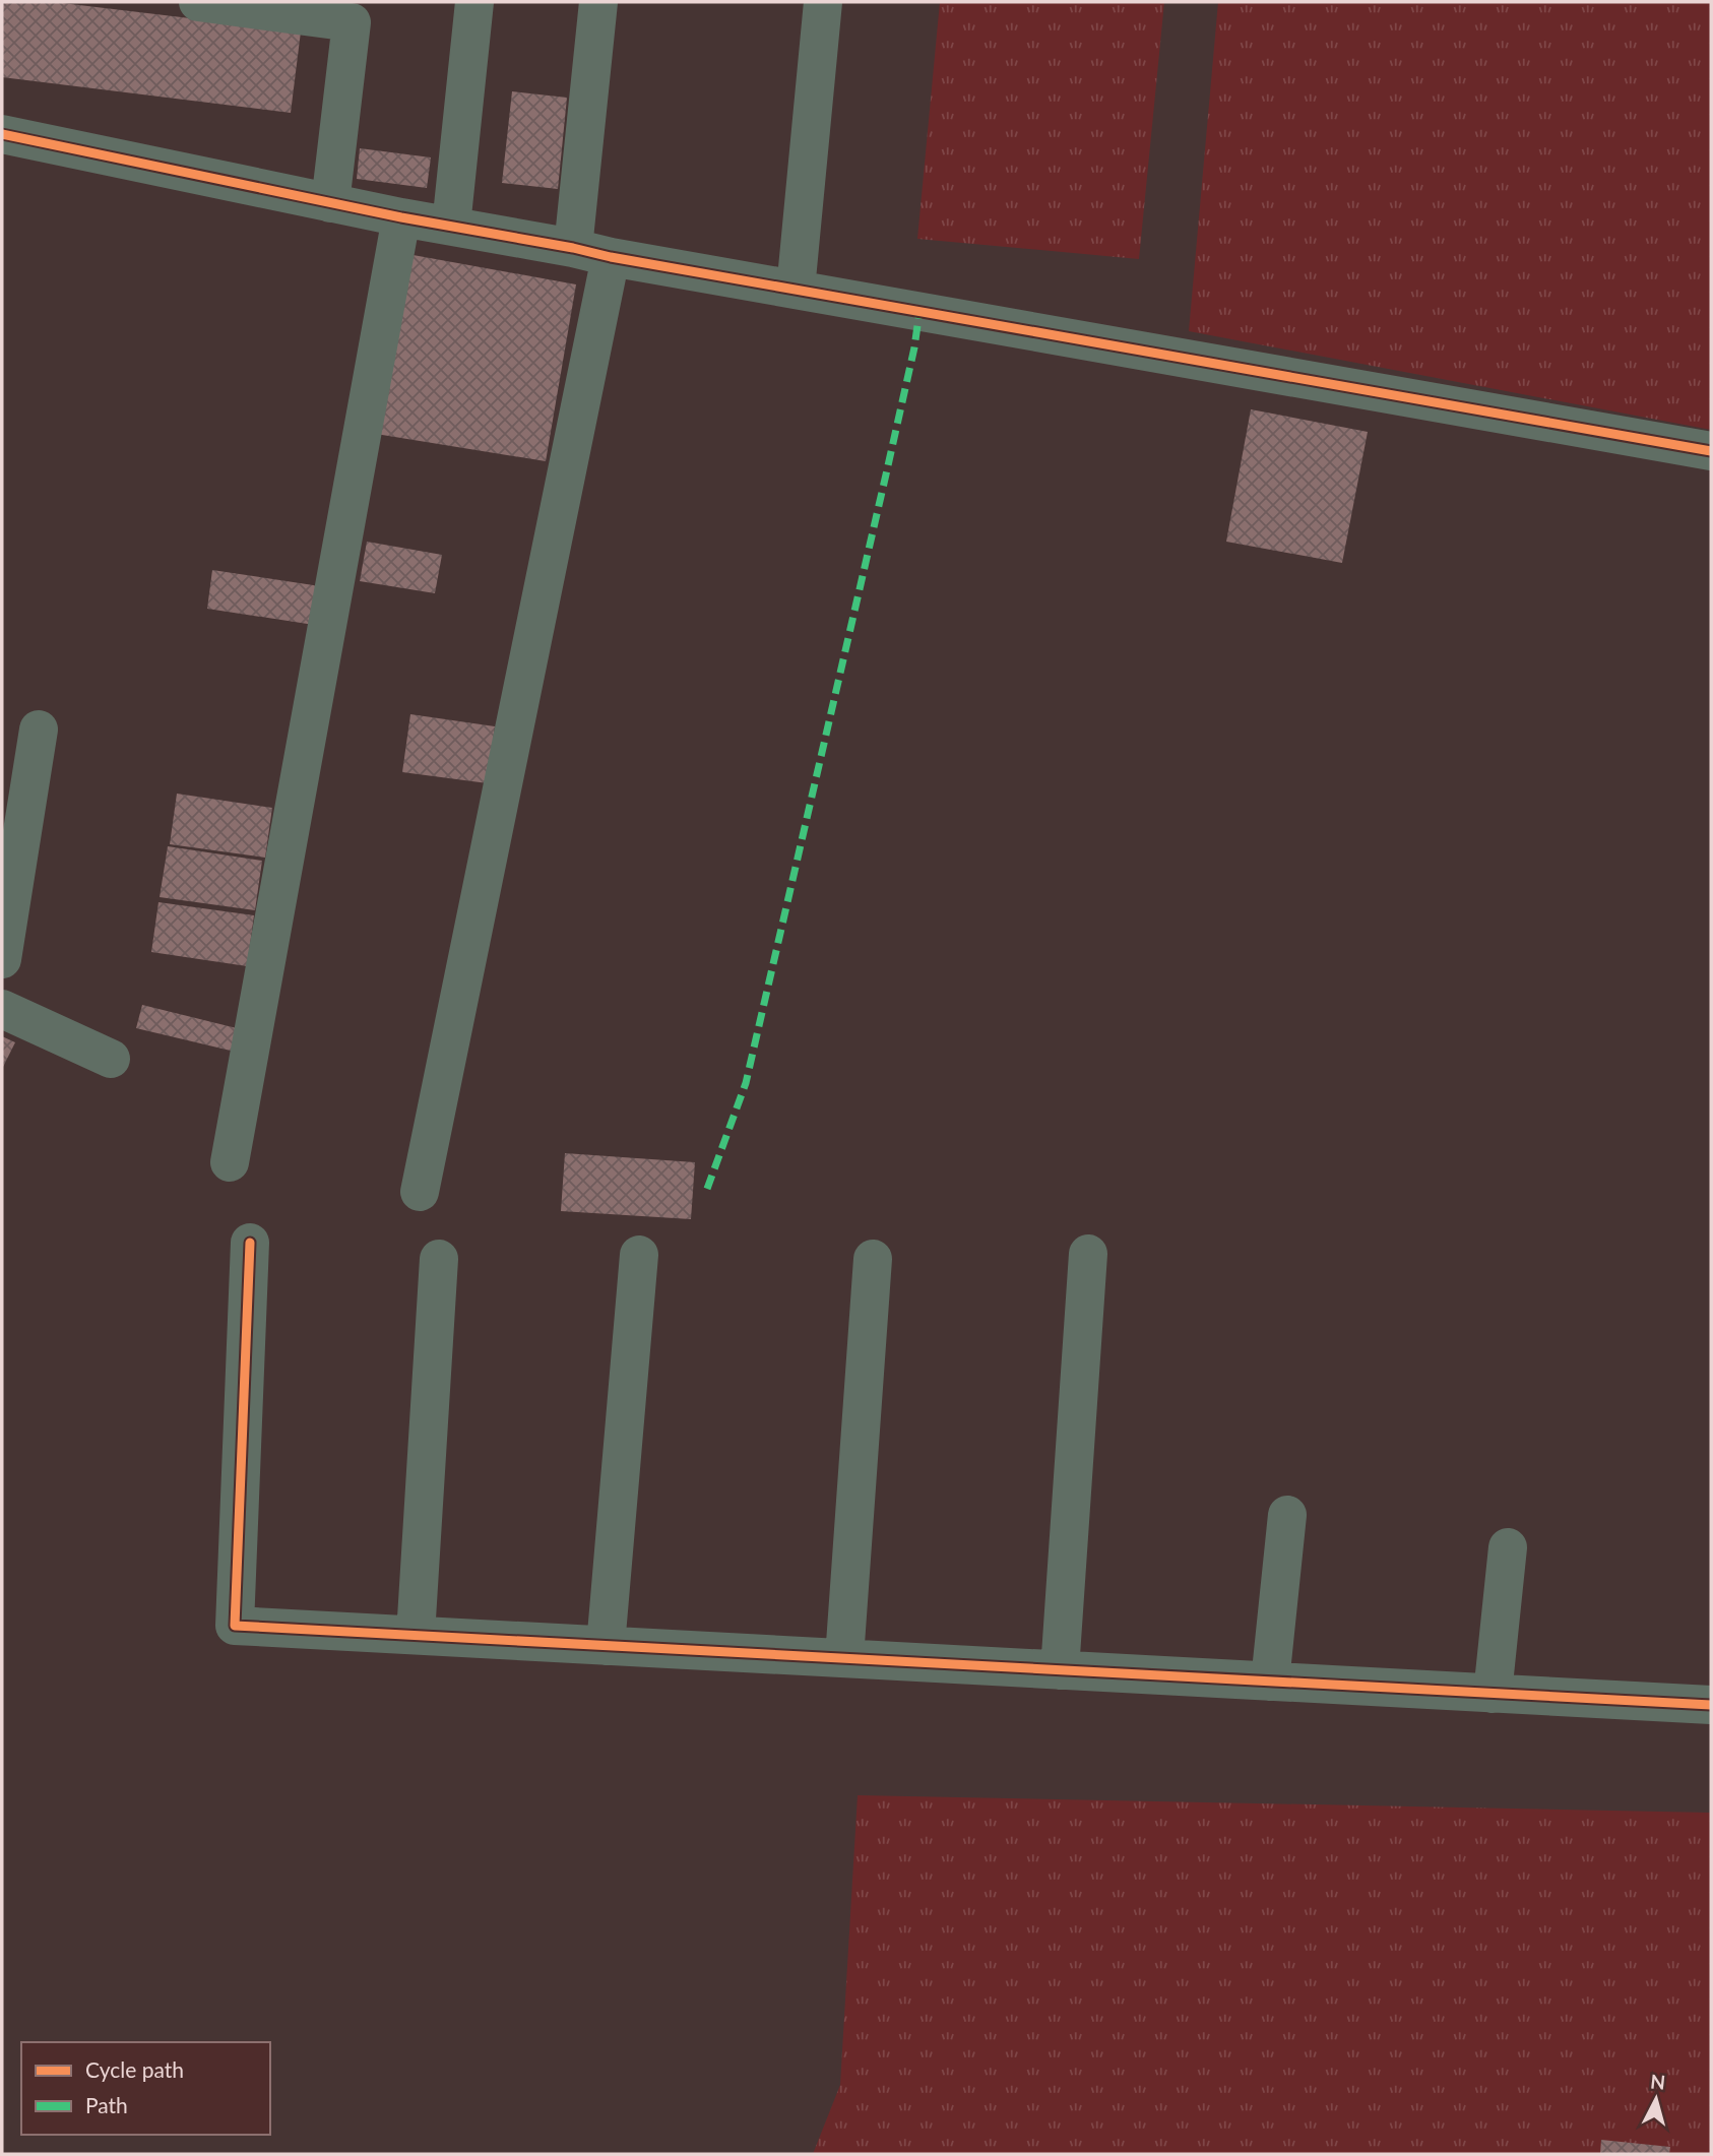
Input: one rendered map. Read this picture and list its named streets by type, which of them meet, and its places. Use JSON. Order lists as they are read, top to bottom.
{
  "legend": ["Cycle path", "Path"],
  "north": "top"
}
